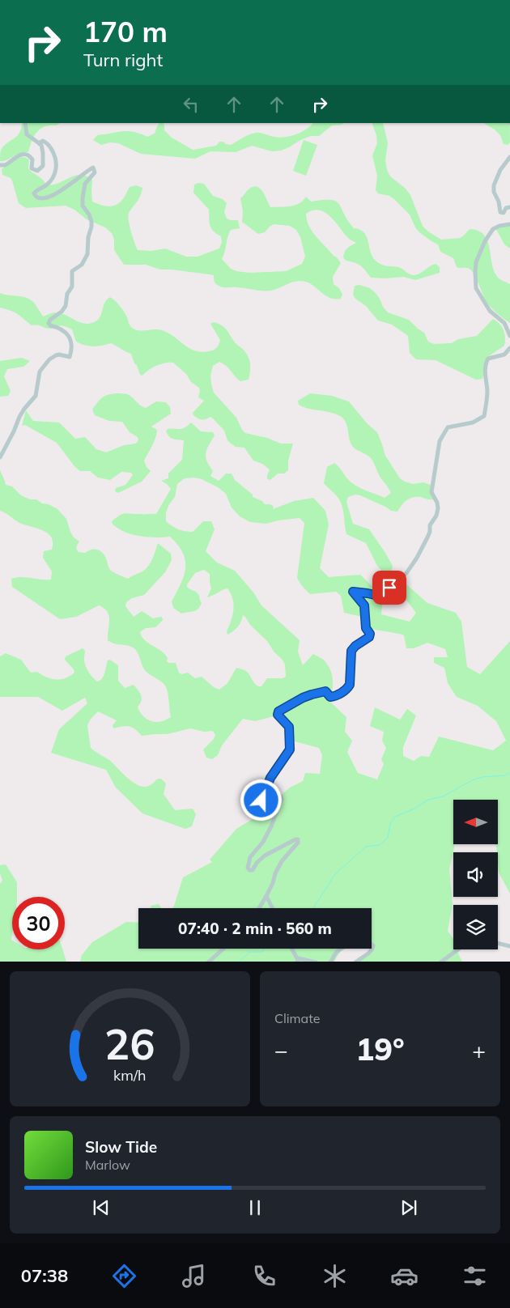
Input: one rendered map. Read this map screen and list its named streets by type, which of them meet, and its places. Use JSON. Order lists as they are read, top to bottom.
{
  "north": "left",
  "page": {
    "turn": ["170 m", "Turn right"],
    "limit": "30",
    "trip": "07:40 · 2 min · 560 m",
    "tile": "Climate",
    "heat": ["−", "19°", "+"],
    "song": ["Slow Tide", "Marlow"],
    "tabs": "07:38",
    "gauge": ["26", "km/h"]
  }
}
